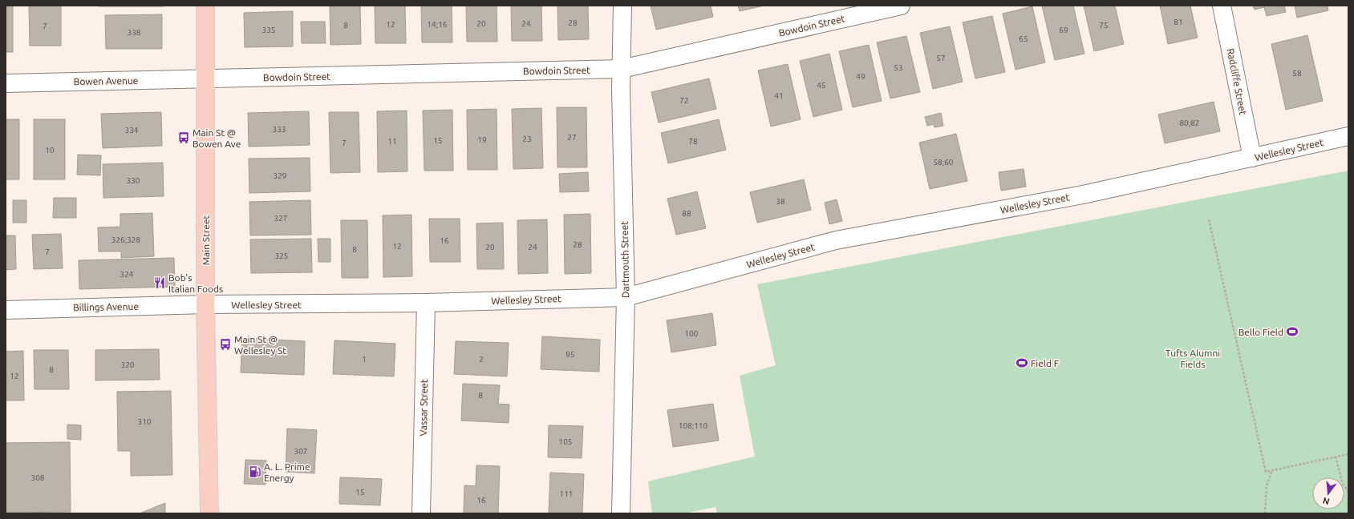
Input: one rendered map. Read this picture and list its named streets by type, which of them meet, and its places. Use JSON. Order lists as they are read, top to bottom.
{
  "streets": {
    "main road": ["Main Street"],
    "street": [
      "Bowdoin Street",
      "Bowen Avenue",
      "Radcliffe Street",
      "Wellesley Street",
      "Dartmouth Street",
      "Billings Avenue",
      "Vassar Street"
    ]
  },
  "crossings": [
    ["Bowdoin Street", "Bowen Avenue"],
    ["Bowdoin Street", "Main Street"],
    ["Bowdoin Street", "Dartmouth Street"],
    ["Bowen Avenue", "Main Street"],
    ["Radcliffe Street", "Wellesley Street"],
    ["Wellesley Street", "Main Street"],
    ["Wellesley Street", "Dartmouth Street"],
    ["Wellesley Street", "Billings Avenue"],
    ["Wellesley Street", "Vassar Street"],
    ["Main Street", "Billings Avenue"]
  ],
  "parks": ["Tufts Alumni Fields"],
  "places": {
    "bus stop": ["Main St @ Bowen Ave", "Main St @ Wellesley St"],
    "restaurant": ["Bob's Italian Foods"],
    "sports": ["Bello Field", "Field F"],
    "fuel station": ["A. L. Prime Energy"]
  },
  "house_numbers": [
    "81",
    "28",
    "20",
    "24",
    "12",
    "14;16",
    "8",
    "75",
    "7",
    "335",
    "69",
    "338",
    "65",
    "57",
    "53",
    "58",
    "49",
    "45",
    "41",
    "72",
    "80;82",
    "333",
    "334",
    "27",
    "23",
    "19",
    "15",
    "11",
    "78",
    "7",
    "10",
    "58;60",
    "329",
    "330",
    "38",
    "88",
    "327",
    "326;328",
    "16",
    "28",
    "12",
    "20",
    "24",
    "8",
    "7",
    "325",
    "324",
    "100",
    "95",
    "1",
    "2",
    "320",
    "8",
    "12",
    "8",
    "310",
    "108;110",
    "105",
    "307",
    "308",
    "15",
    "111",
    "16"
  ],
  "north": "bottom"
}
